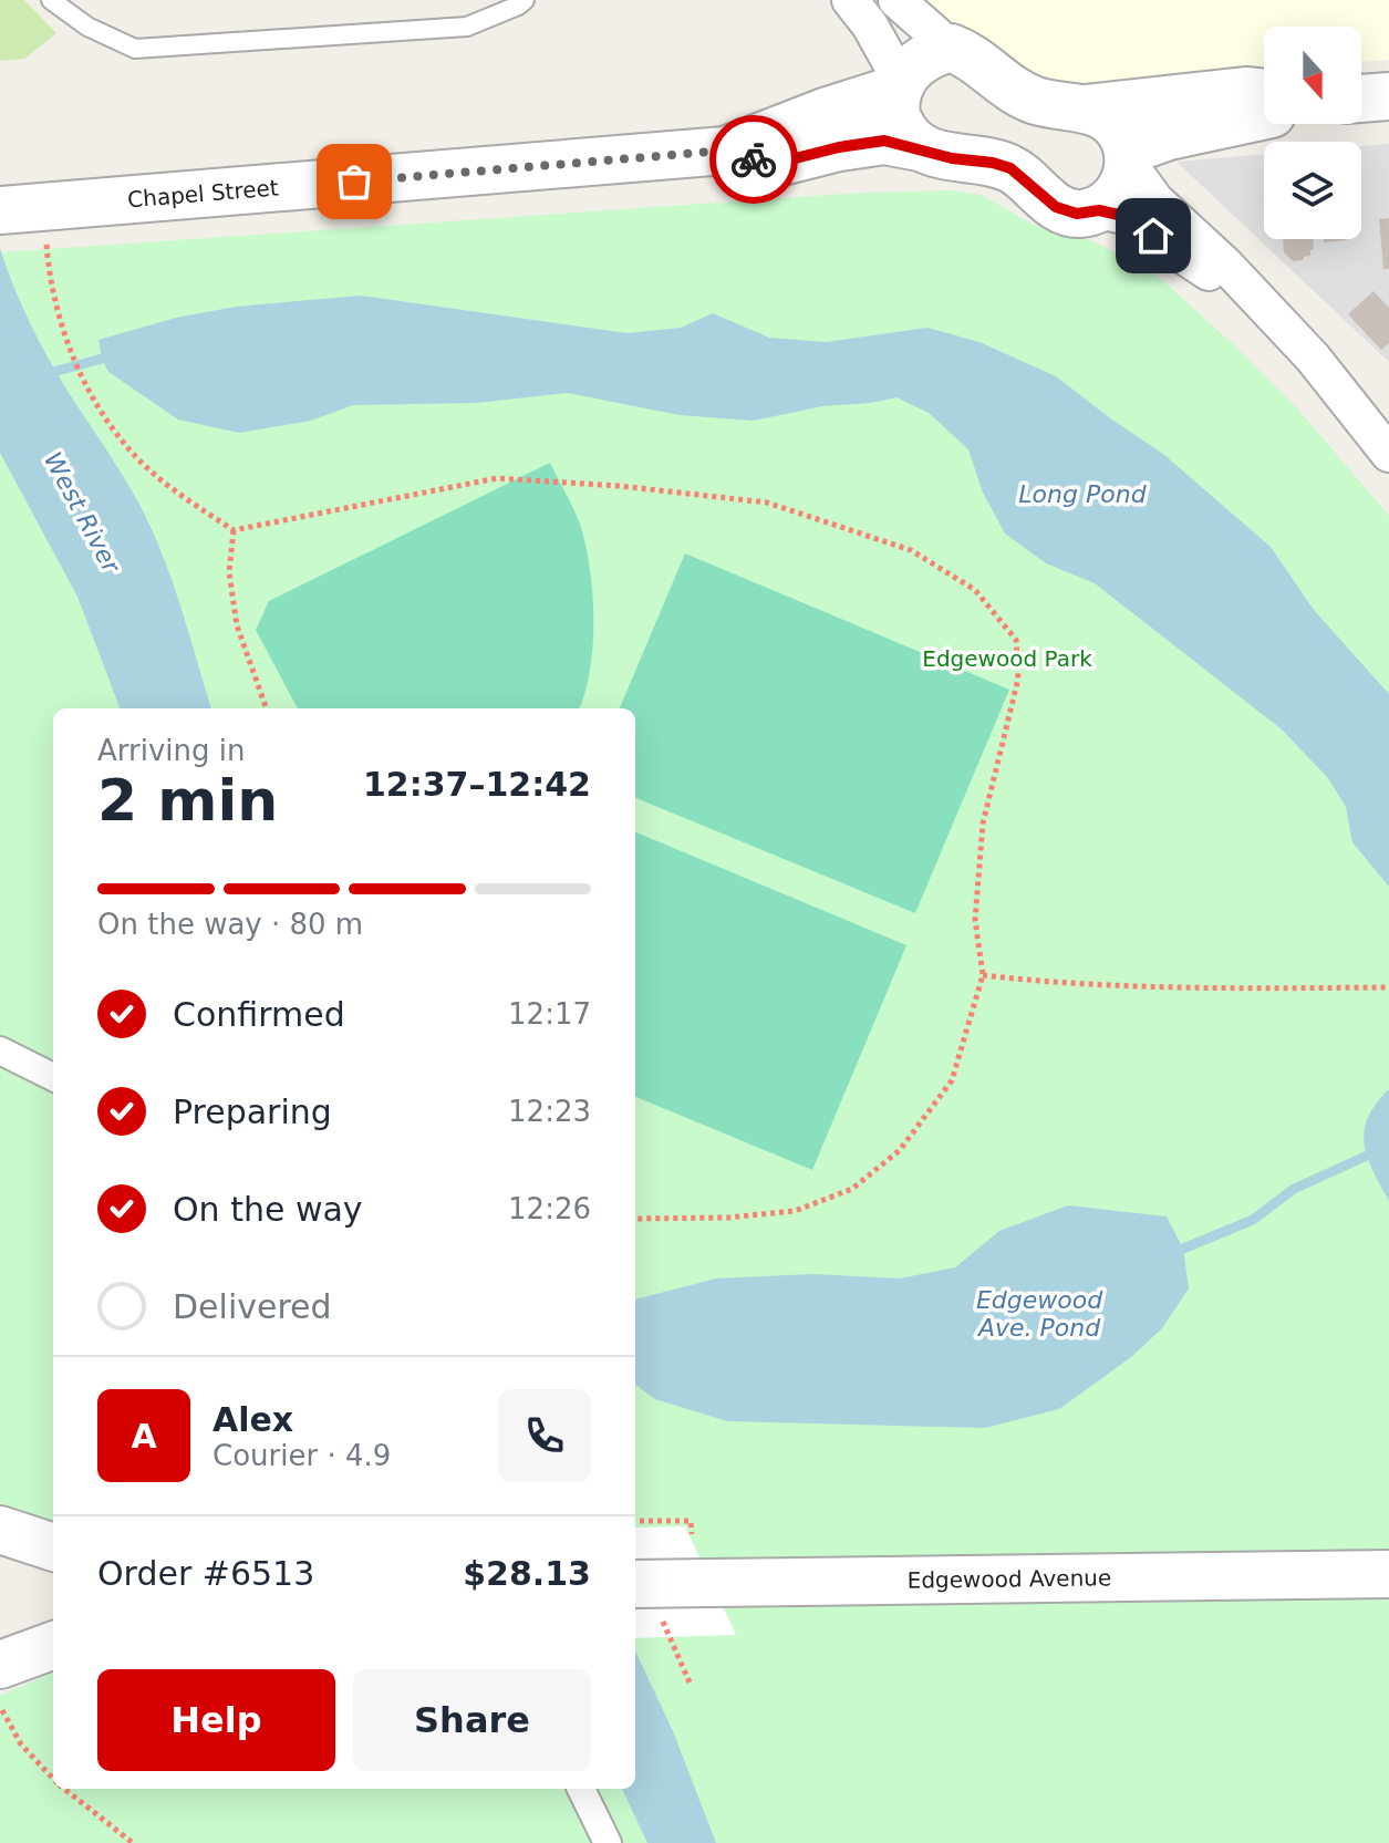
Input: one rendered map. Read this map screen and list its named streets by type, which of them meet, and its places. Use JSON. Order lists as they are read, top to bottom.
{
  "streets": {
    "street": ["Chapel Street", "Edgewood Avenue"]
  },
  "water": ["Long Pond", "West River", "Edgewood Ave. Pond"],
  "parks": ["Edgewood Park"],
  "north": "bottom",
  "page": {
    "heading": ["2 min", "Arriving in", "12:37–12:42"],
    "panel": [
      "Alex",
      "Courier · 4.9",
      "Order #6513",
      "$28.13"
    ],
    "bar": "On the way · 80 m",
    "list": [
      ["Confirmed", "12:17"],
      ["Preparing", "12:23"],
      ["On the way", "12:26"],
      "Delivered"
    ],
    "round": "A",
    "buttons": ["Help", "Share"]
  }
}
